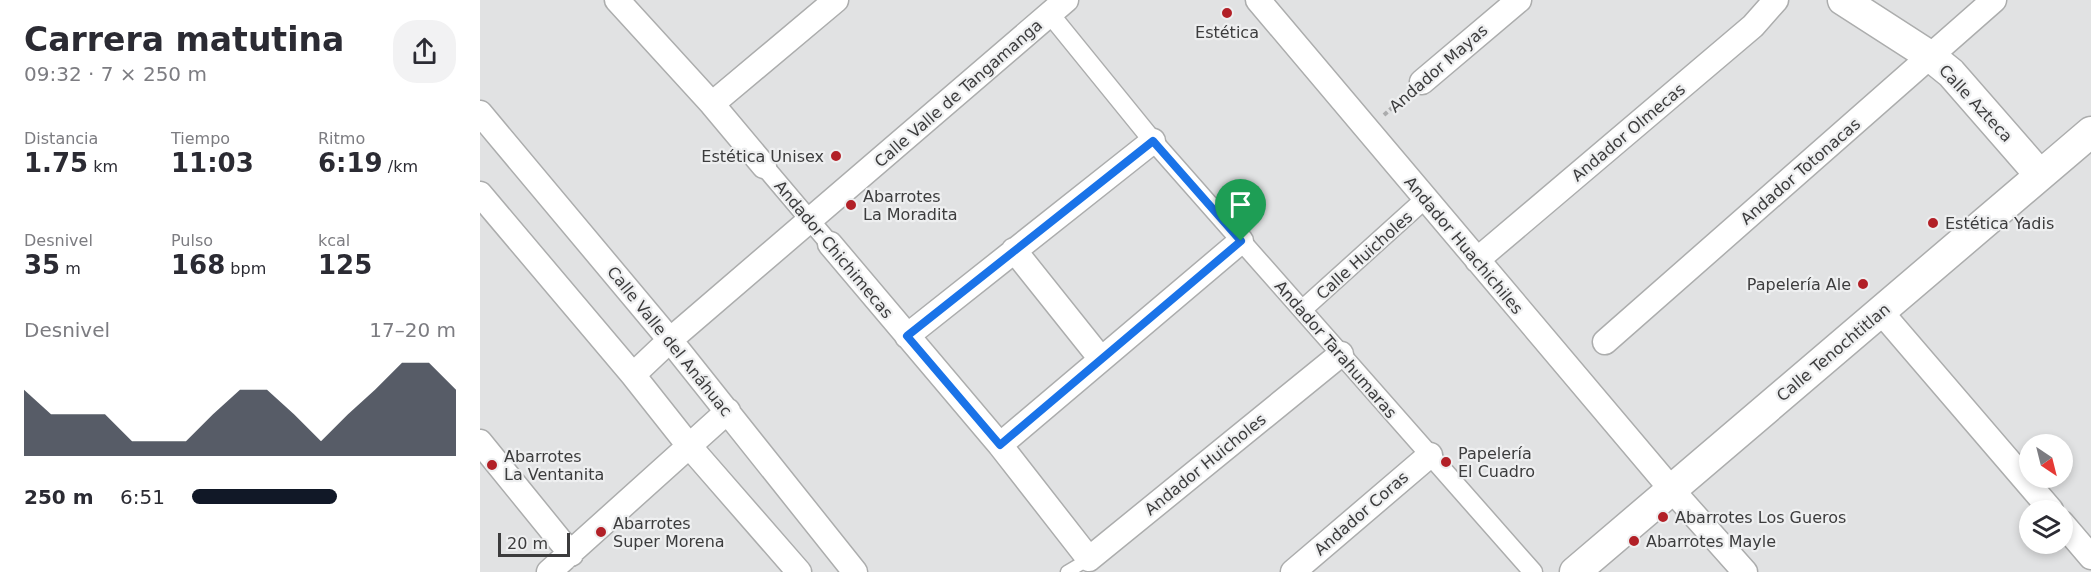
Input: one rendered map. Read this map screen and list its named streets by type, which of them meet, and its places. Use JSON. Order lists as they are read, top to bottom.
{
  "streets": {
    "street": [
      "Andador Mayas",
      "Calle Valle de Tangamanga",
      "Calle Azteca",
      "Andador Olmecas",
      "Andador Totonacas",
      "Andador Huachichiles",
      "Andador Chichimecas",
      "Calle Huicholes",
      "Calle Valle del Anáhuac",
      "Andador Tarahumaras",
      "Calle Tenochtitlan",
      "Andador Huicholes",
      "Andador Coras"
    ]
  },
  "crossings": [
    ["Andador Mayas", "Andador Huachichiles"],
    ["Calle Valle de Tangamanga", "Andador Chichimecas"],
    ["Calle Valle de Tangamanga", "Calle Valle del Anáhuac"],
    ["Calle Valle de Tangamanga", "Andador Tarahumaras"],
    ["Calle Azteca", "Andador Totonacas"],
    ["Calle Azteca", "Calle Tenochtitlan"],
    ["Andador Olmecas", "Andador Huachichiles"],
    ["Andador Huachichiles", "Calle Huicholes"],
    ["Andador Huachichiles", "Calle Tenochtitlan"],
    ["Andador Chichimecas", "Andador Huicholes"],
    ["Calle Huicholes", "Andador Tarahumaras"],
    ["Andador Tarahumaras", "Andador Huicholes"],
    ["Andador Tarahumaras", "Andador Coras"]
  ],
  "places": [
    "Estética",
    "Estética Unisex",
    "Abarrotes La Moradita",
    "Estética Yadis",
    "Papelería Ale",
    "Papelería El Cuadro",
    "Abarrotes La Ventanita",
    "Abarrotes Los Gueros",
    "Abarrotes Super Morena",
    "Abarrotes Mayle"
  ],
  "scale_bar": "20 m",
  "north": "bottom right",
  "page": {
    "heading": ["Carrera matutina", "09:32 · 7 × 250 m"],
    "stats": [
      ["Distancia", "1.75 km"],
      ["Tiempo", "11:03"],
      ["Ritmo", "6:19 /km"],
      ["Desnivel", "35 m"],
      ["Pulso", "168 bpm"],
      ["kcal", "125"]
    ],
    "chart": ["Desnivel", "17–20 m"],
    "list": [
      {
        "name": "250 m",
        "note": "6:51"
      }
    ],
    "scale": "20 m"
  }
}
